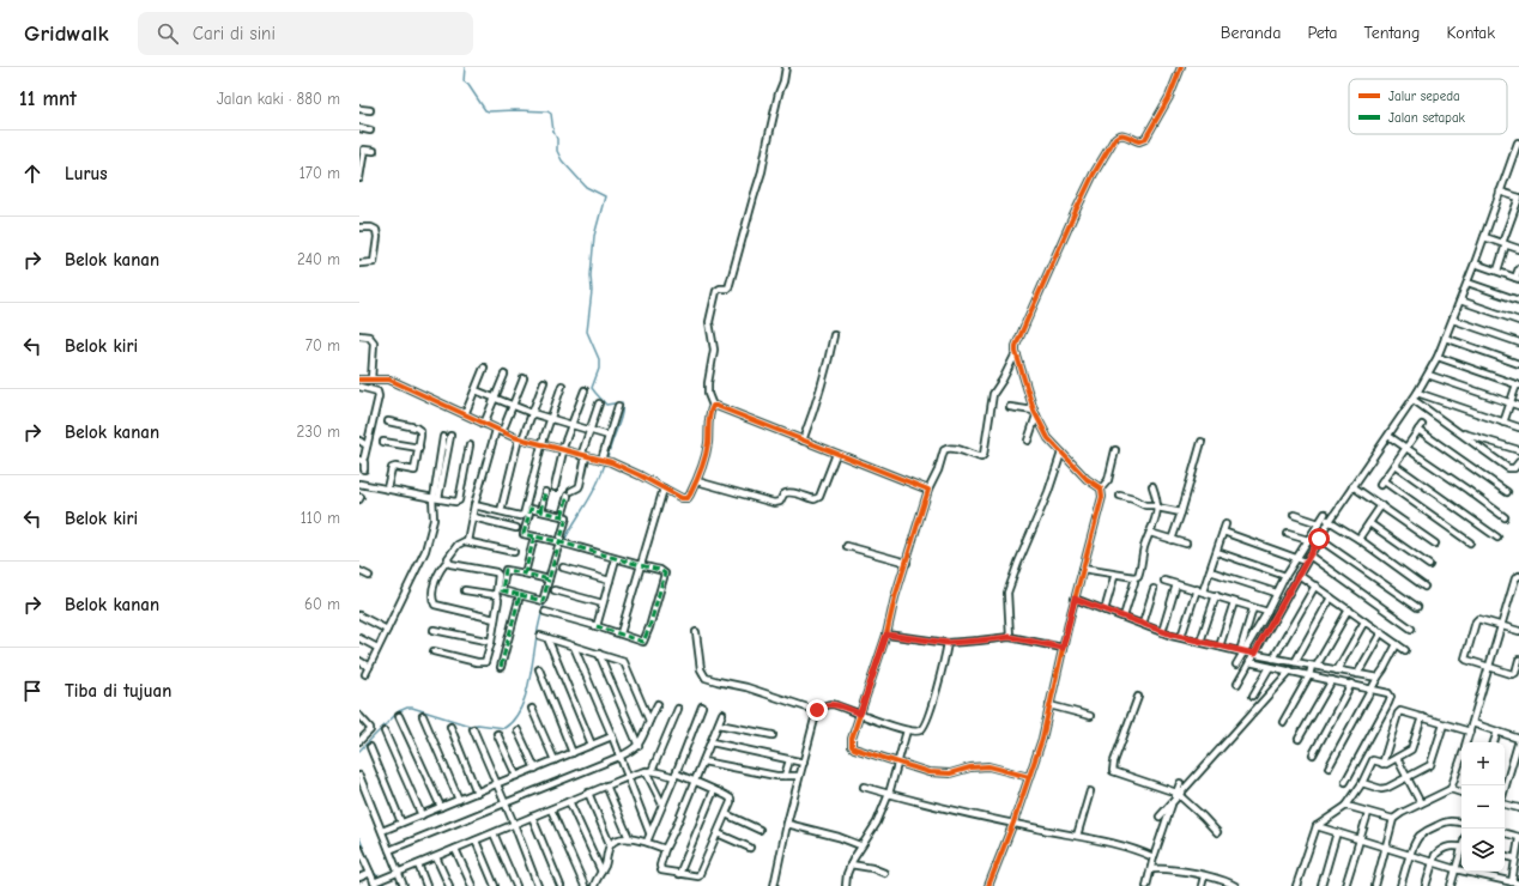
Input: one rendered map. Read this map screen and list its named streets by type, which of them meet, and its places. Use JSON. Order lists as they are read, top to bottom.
{
  "legend": ["Jalur sepeda", "Jalan setapak"],
  "page": {
    "header": "Gridwalk",
    "search": "Cari di sini",
    "nav": [
      "Beranda",
      "Peta",
      "Tentang",
      "Kontak"
    ],
    "heading": ["11 mnt", "Jalan kaki · 880 m"],
    "list": [
      ["Lurus", "170 m"],
      ["Belok kanan", "240 m"],
      ["Belok kiri", "70 m"],
      ["Belok kanan", "230 m"],
      ["Belok kiri", "110 m"],
      ["Belok kanan", "60 m"],
      "Tiba di tujuan"
    ],
    "map_buttons": ["+", "−"]
  }
}
